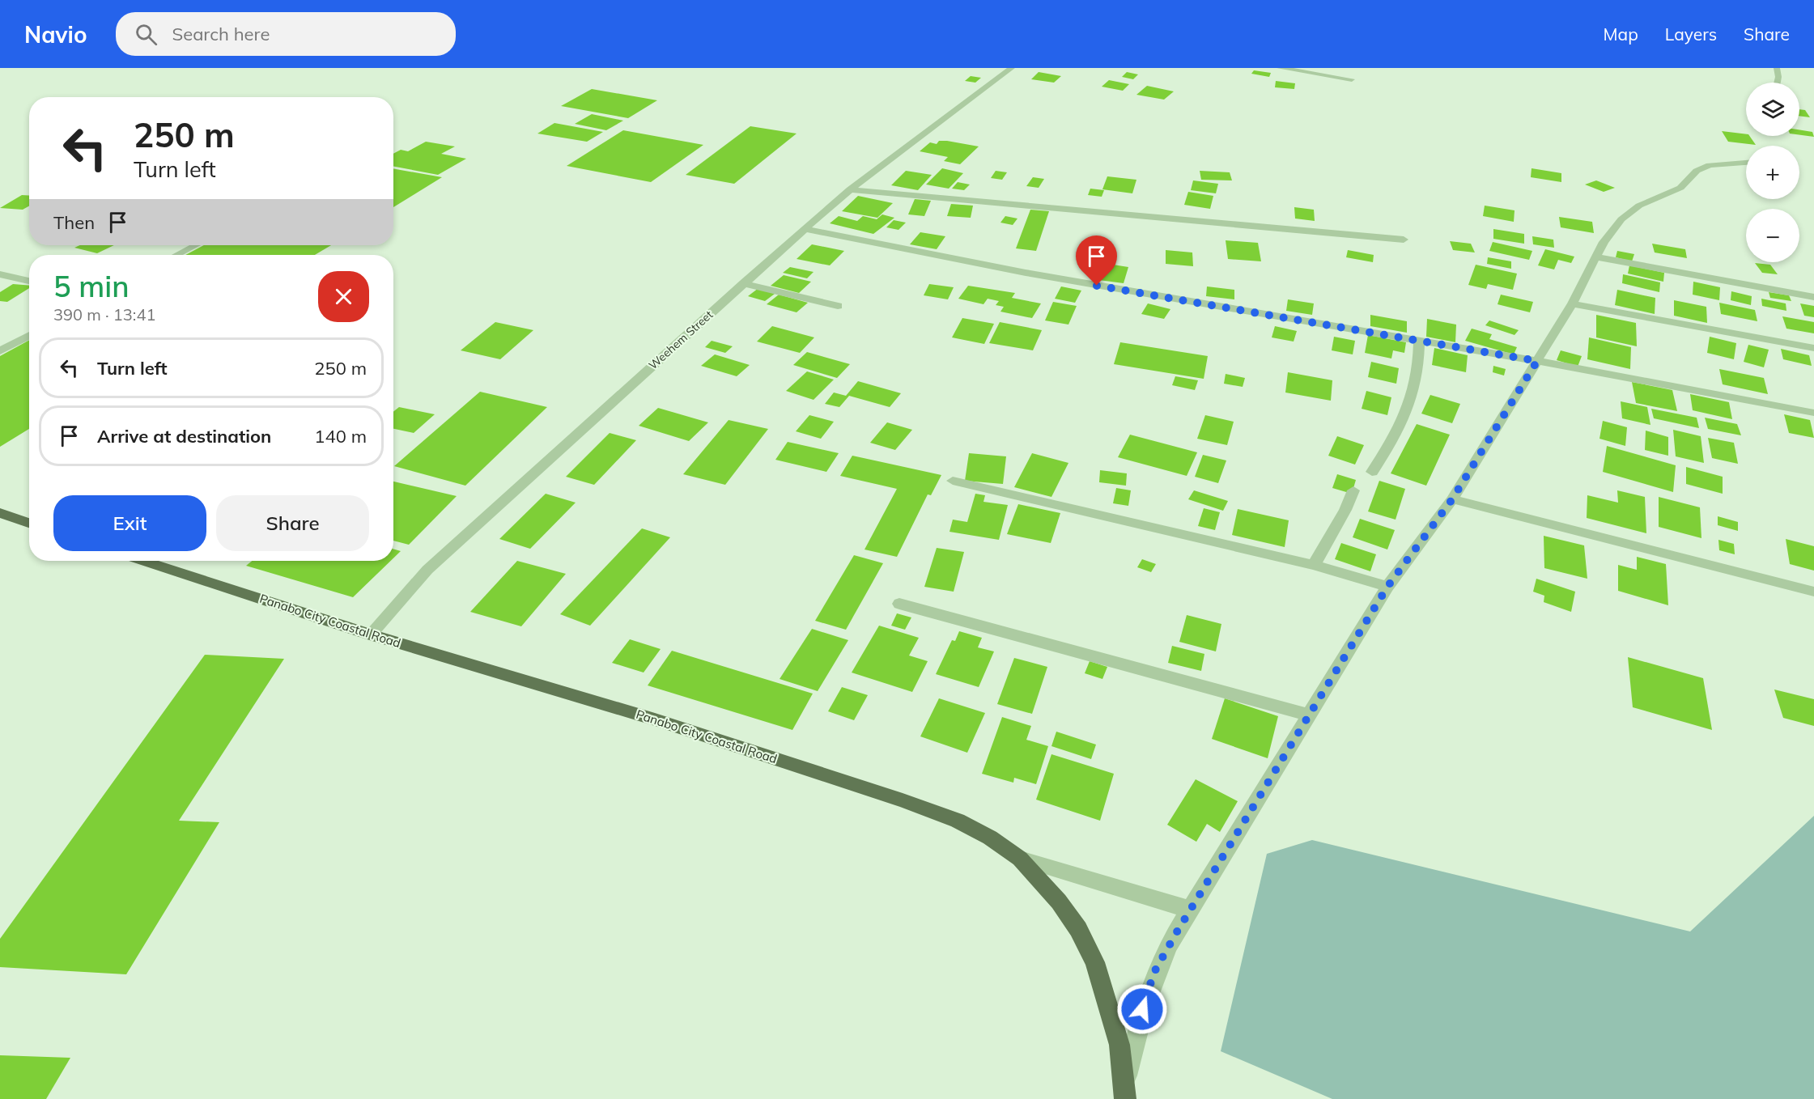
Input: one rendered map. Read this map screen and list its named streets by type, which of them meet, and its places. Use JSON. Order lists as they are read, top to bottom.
{
  "streets": {
    "main road": ["Panabo City Coastal Road"],
    "street": ["Weehem Street"]
  },
  "crossings": [
    ["Weehem Street", "Panabo City Coastal Road"]
  ],
  "page": {
    "header": "Navio",
    "search": "Search here",
    "nav": ["Map", "Layers", "Share"],
    "map_buttons": ["+", "−"],
    "turn": ["250 m", "Turn left"],
    "then": "Then",
    "heading": ["5 min", "390 m · 13:41"],
    "list": [
      {
        "name": "Turn left",
        "value": "250 m"
      },
      {
        "name": "Arrive at destination",
        "value": "140 m"
      }
    ],
    "buttons": ["Exit", "Share"]
  }
}
